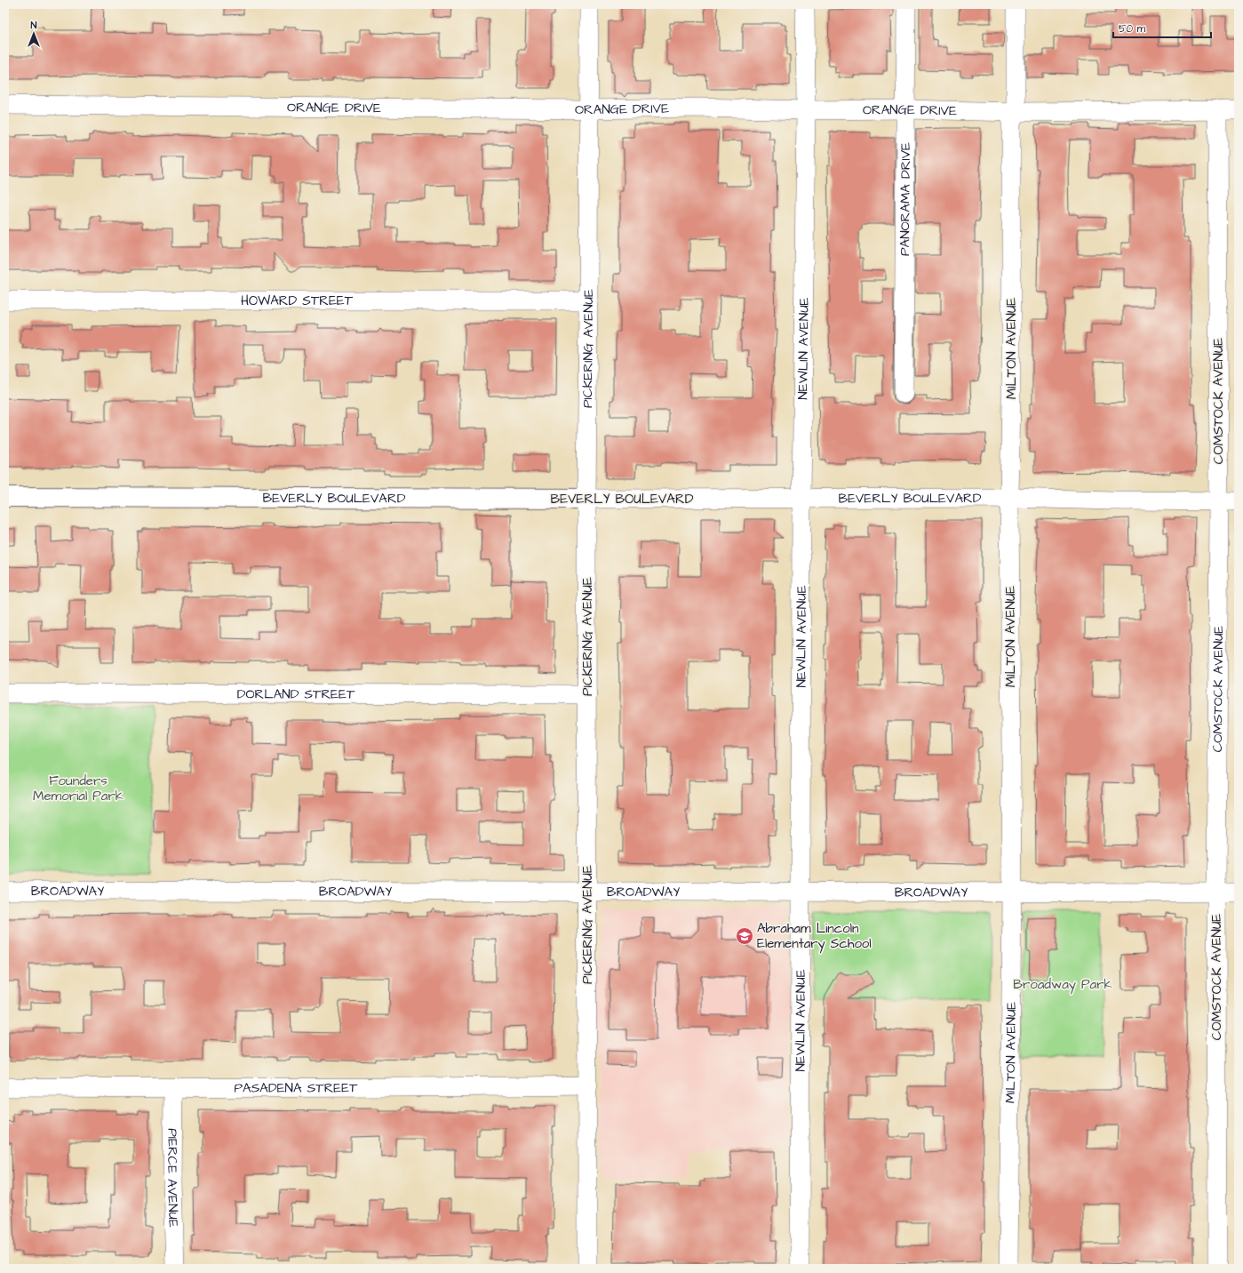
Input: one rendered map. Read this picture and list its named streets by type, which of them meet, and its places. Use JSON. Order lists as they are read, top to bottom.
{
  "streets": {
    "main road": ["BEVERLY BOULEVARD"],
    "street": [
      "ORANGE DRIVE",
      "PANORAMA DRIVE",
      "HOWARD STREET",
      "PICKERING AVENUE",
      "NEWLIN AVENUE",
      "MILTON AVENUE",
      "COMSTOCK AVENUE",
      "DORLAND STREET",
      "BROADWAY",
      "PASADENA STREET",
      "PIERCE AVENUE"
    ]
  },
  "crossings": [
    ["ORANGE DRIVE", "PANORAMA DRIVE"],
    ["ORANGE DRIVE", "PICKERING AVENUE"],
    ["ORANGE DRIVE", "NEWLIN AVENUE"],
    ["ORANGE DRIVE", "MILTON AVENUE"],
    ["ORANGE DRIVE", "COMSTOCK AVENUE"],
    ["HOWARD STREET", "PICKERING AVENUE"],
    ["PICKERING AVENUE", "BEVERLY BOULEVARD"],
    ["PICKERING AVENUE", "DORLAND STREET"],
    ["PICKERING AVENUE", "BROADWAY"],
    ["PICKERING AVENUE", "PASADENA STREET"],
    ["NEWLIN AVENUE", "BEVERLY BOULEVARD"],
    ["NEWLIN AVENUE", "BROADWAY"],
    ["MILTON AVENUE", "BEVERLY BOULEVARD"],
    ["MILTON AVENUE", "BROADWAY"],
    ["COMSTOCK AVENUE", "BEVERLY BOULEVARD"],
    ["COMSTOCK AVENUE", "BROADWAY"],
    ["PASADENA STREET", "PIERCE AVENUE"]
  ],
  "parks": ["Founders Memorial Park", "Broadway Park"],
  "places": {
    "school or university": ["Abraham Lincoln Elementary School"]
  },
  "scale_bar": "50 m",
  "north": "top"
}
